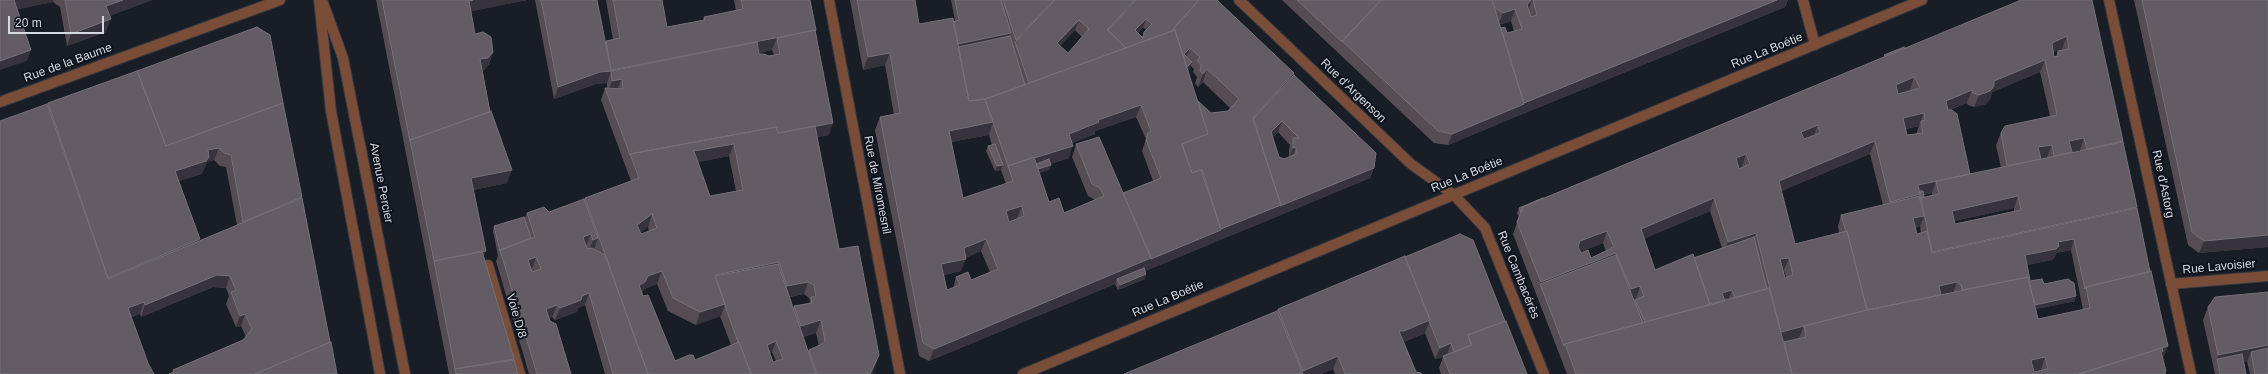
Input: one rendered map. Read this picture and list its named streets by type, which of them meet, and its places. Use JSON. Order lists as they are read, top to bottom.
{
  "streets": {
    "street": [
      "Rue La Boétie",
      "Rue de la Baume",
      "Rue d'Argenson",
      "Avenue Percier",
      "Rue d'Astorg",
      "Rue de Miromesnil",
      "Rue Lavoisier",
      "Rue Cambacérès",
      "Voie D/8"
    ]
  },
  "crossings": [
    ["Rue La Boétie", "Rue d'Argenson"],
    ["Rue La Boétie", "Rue Cambacérès"],
    ["Rue d'Argenson", "Rue Cambacérès"],
    ["Rue d'Astorg", "Rue Lavoisier"]
  ],
  "scale_bar": "20 m"
}
